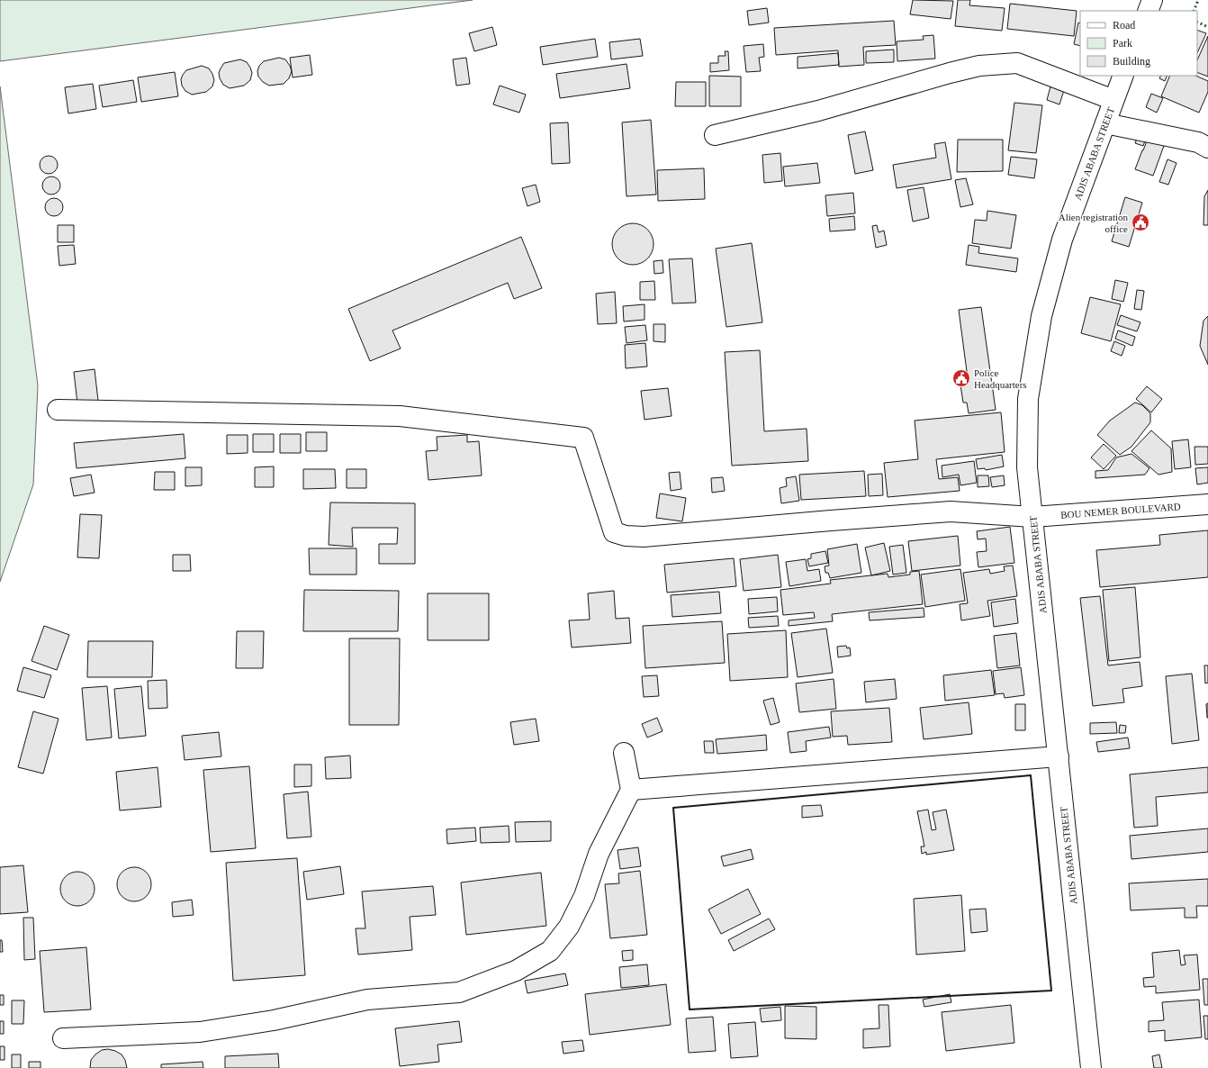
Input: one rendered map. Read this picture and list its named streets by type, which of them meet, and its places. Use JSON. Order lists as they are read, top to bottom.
{
  "streets": {
    "street": ["ADIS ABABA STREET", "BOU NEMER BOULEVARD"]
  },
  "crossings": [
    ["ADIS ABABA STREET", "BOU NEMER BOULEVARD"]
  ],
  "places": {
    "public building": ["Alien registration office", "Police Headquarters"]
  },
  "legend": ["Road", "Park", "Building"]
}
